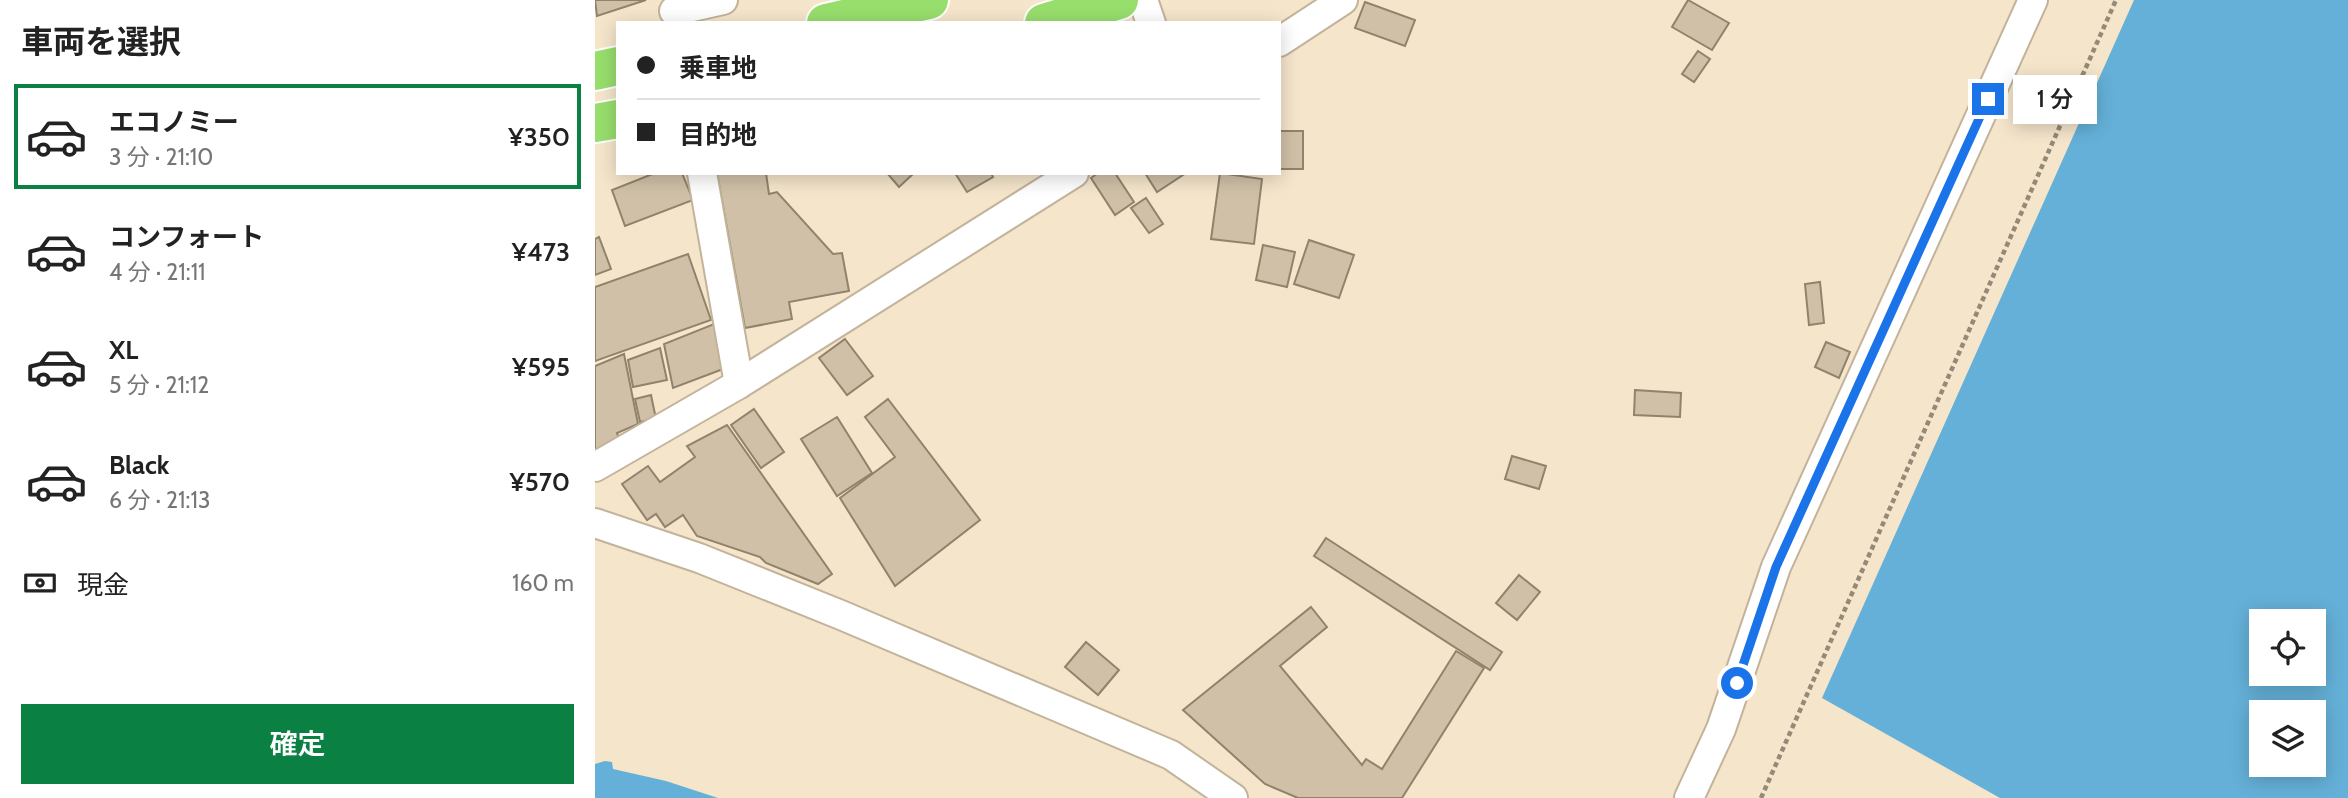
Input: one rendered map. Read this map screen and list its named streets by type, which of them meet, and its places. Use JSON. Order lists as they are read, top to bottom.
{
  "page": {
    "heading": "車両を選択",
    "banner": ["乗車地", "目的地"],
    "bubble": "1 分",
    "list": [
      {
        "name": "エコノミー",
        "note": "3 分 · 21:10",
        "value": "¥350"
      },
      {
        "name": "コンフォート",
        "note": "4 分 · 21:11",
        "value": "¥473"
      },
      {
        "name": "XL",
        "note": "5 分 · 21:12",
        "value": "¥595"
      },
      {
        "name": "Black",
        "note": "6 分 · 21:13",
        "value": "¥570"
      }
    ],
    "pay": ["現金", "160 m"],
    "buttons": "確定"
  }
}
